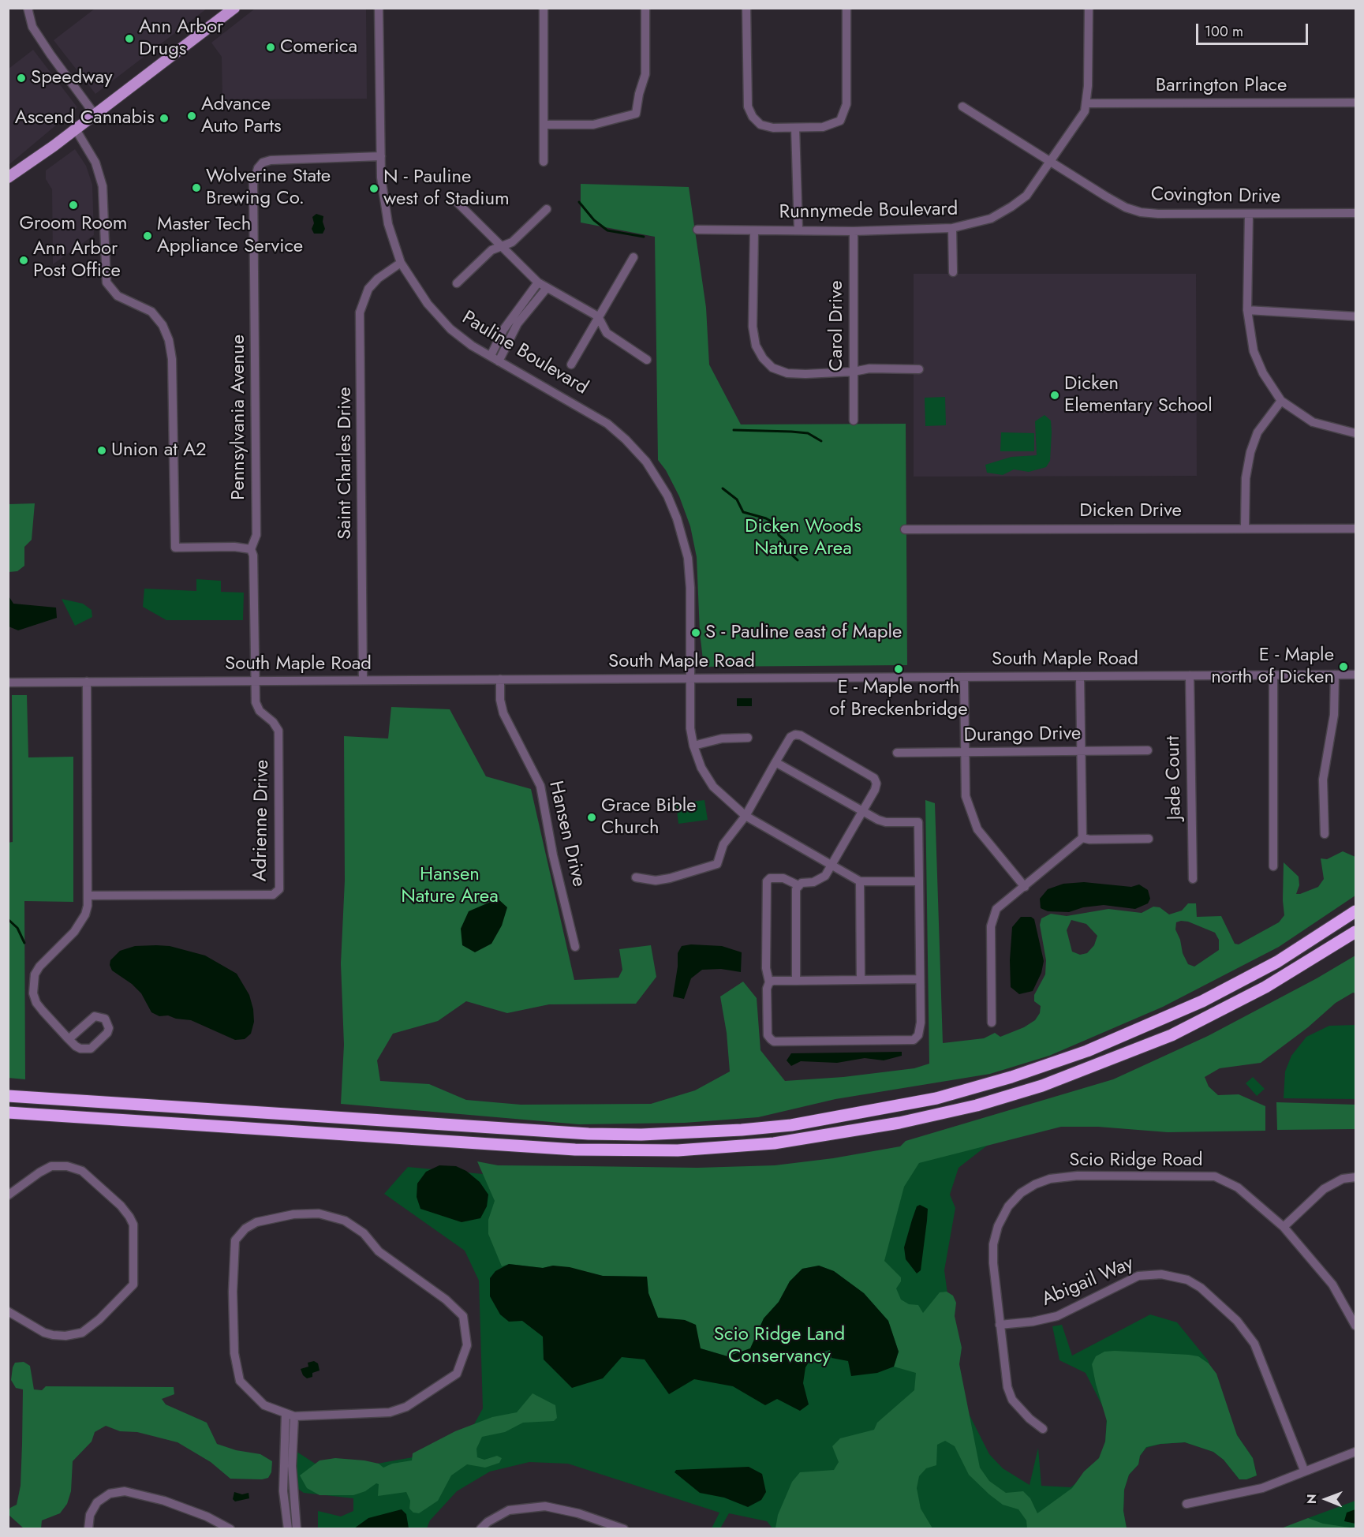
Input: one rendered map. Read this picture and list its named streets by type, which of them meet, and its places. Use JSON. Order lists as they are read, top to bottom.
{
  "streets": {
    "street": [
      "Barrington Place",
      "Covington Drive",
      "Runnymede Boulevard",
      "Carol Drive",
      "Pauline Boulevard",
      "Pennsylvania Avenue",
      "Saint Charles Drive",
      "Dicken Drive",
      "South Maple Road",
      "Durango Drive",
      "Jade Court",
      "Adrienne Drive",
      "Hansen Drive",
      "Scio Ridge Road",
      "Abigail Way"
    ]
  },
  "crossings": [
    ["Barrington Place", "Runnymede Boulevard"],
    ["Covington Drive", "Runnymede Boulevard"],
    ["Runnymede Boulevard", "Carol Drive"],
    ["Pauline Boulevard", "Pennsylvania Avenue"],
    ["Pauline Boulevard", "Saint Charles Drive"],
    ["Pauline Boulevard", "South Maple Road"],
    ["Pennsylvania Avenue", "South Maple Road"],
    ["Pennsylvania Avenue", "Adrienne Drive"],
    ["Saint Charles Drive", "South Maple Road"],
    ["South Maple Road", "Jade Court"],
    ["South Maple Road", "Adrienne Drive"],
    ["South Maple Road", "Hansen Drive"],
    ["Scio Ridge Road", "Abigail Way"]
  ],
  "parks": ["Dicken Woods Nature Area", "Hansen Nature Area", "Scio Ridge Land Conservancy"],
  "places": [
    "Ann Arbor Drugs",
    "Comerica",
    "Speedway",
    "Advance Auto Parts",
    "Ascend Cannabis",
    "Wolverine State Brewing Co.",
    "N - Pauline west of Stadium",
    "Groom Room",
    "Master Tech Appliance Service",
    "Ann Arbor Post Office",
    "Dicken Elementary School",
    "Union at A2",
    "S - Pauline east of Maple",
    "E - Maple north of Dicken",
    "E - Maple north of Breckenbridge",
    "Grace Bible Church"
  ],
  "scale_bar": "100 m",
  "north": "left"
}
